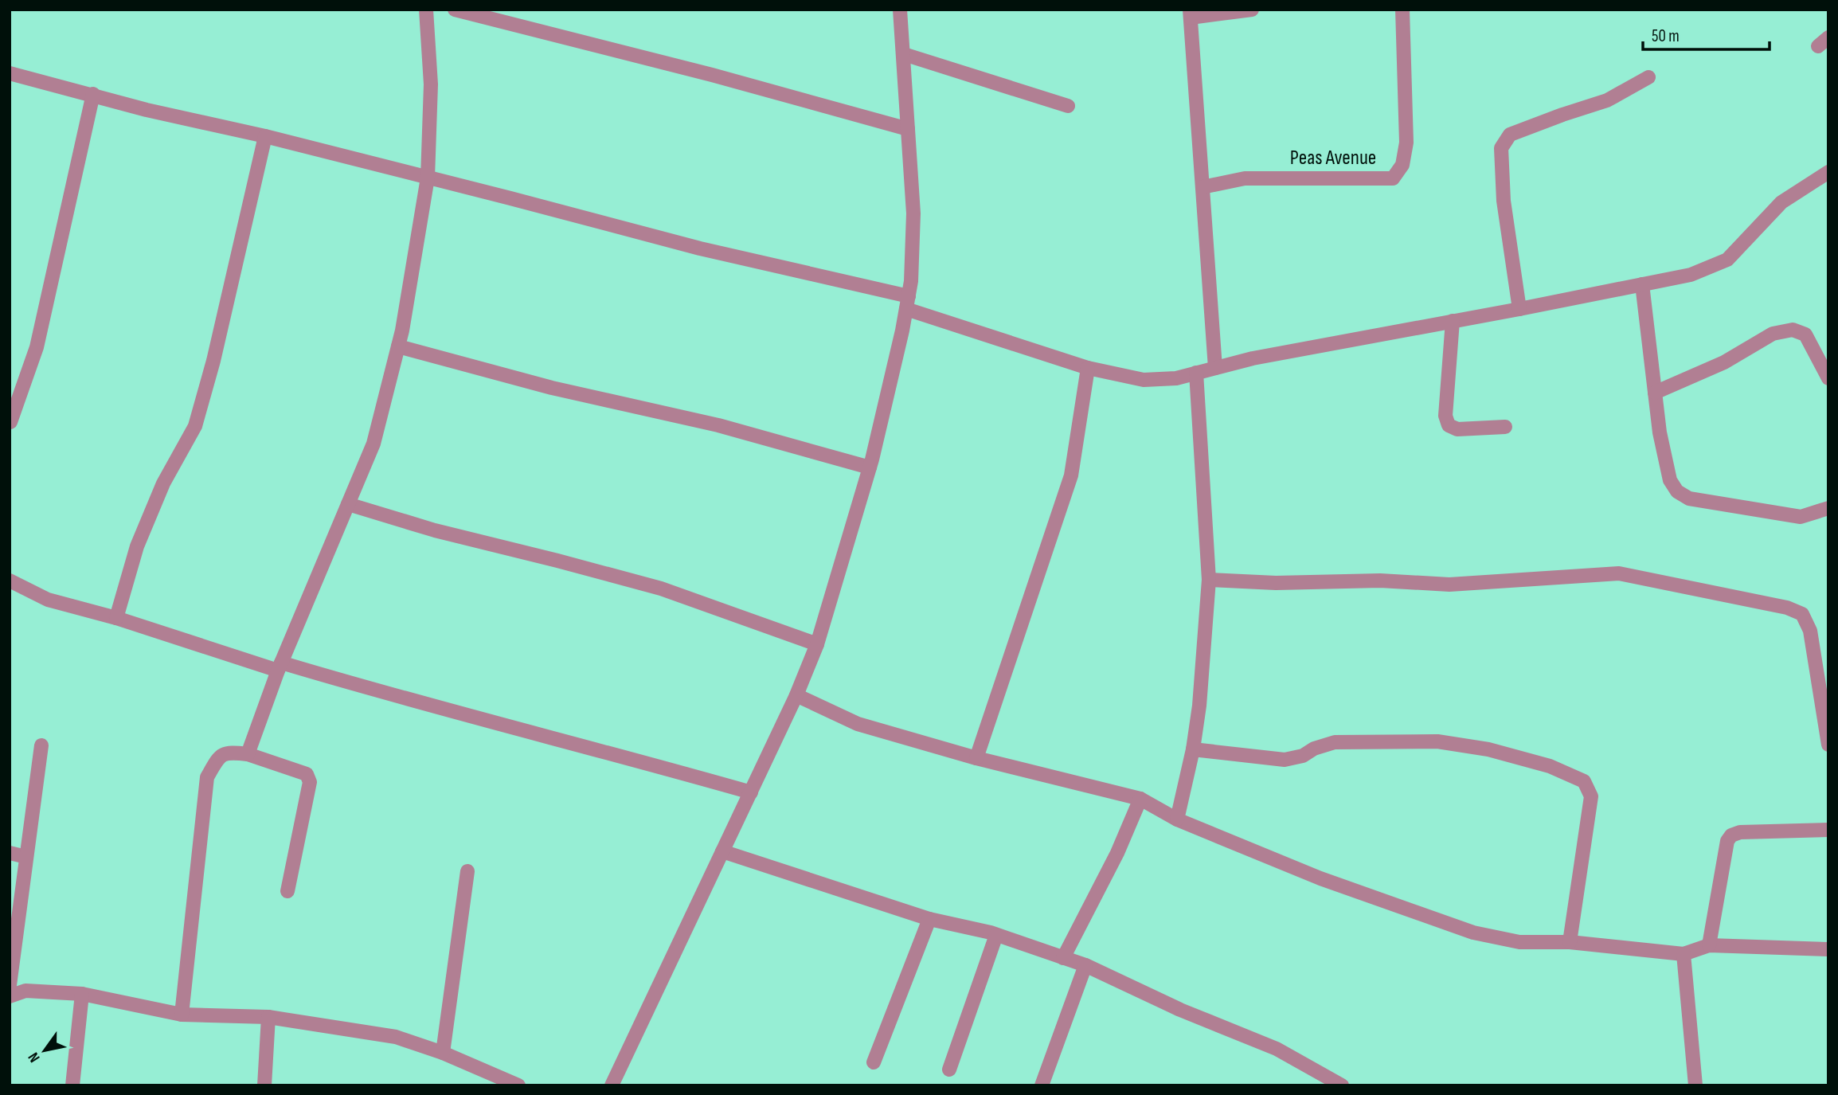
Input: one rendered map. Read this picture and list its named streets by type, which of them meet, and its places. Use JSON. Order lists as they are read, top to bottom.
{
  "streets": {
    "street": ["Peas Avenue"]
  },
  "scale_bar": "50 m",
  "north": "bottom left"
}
